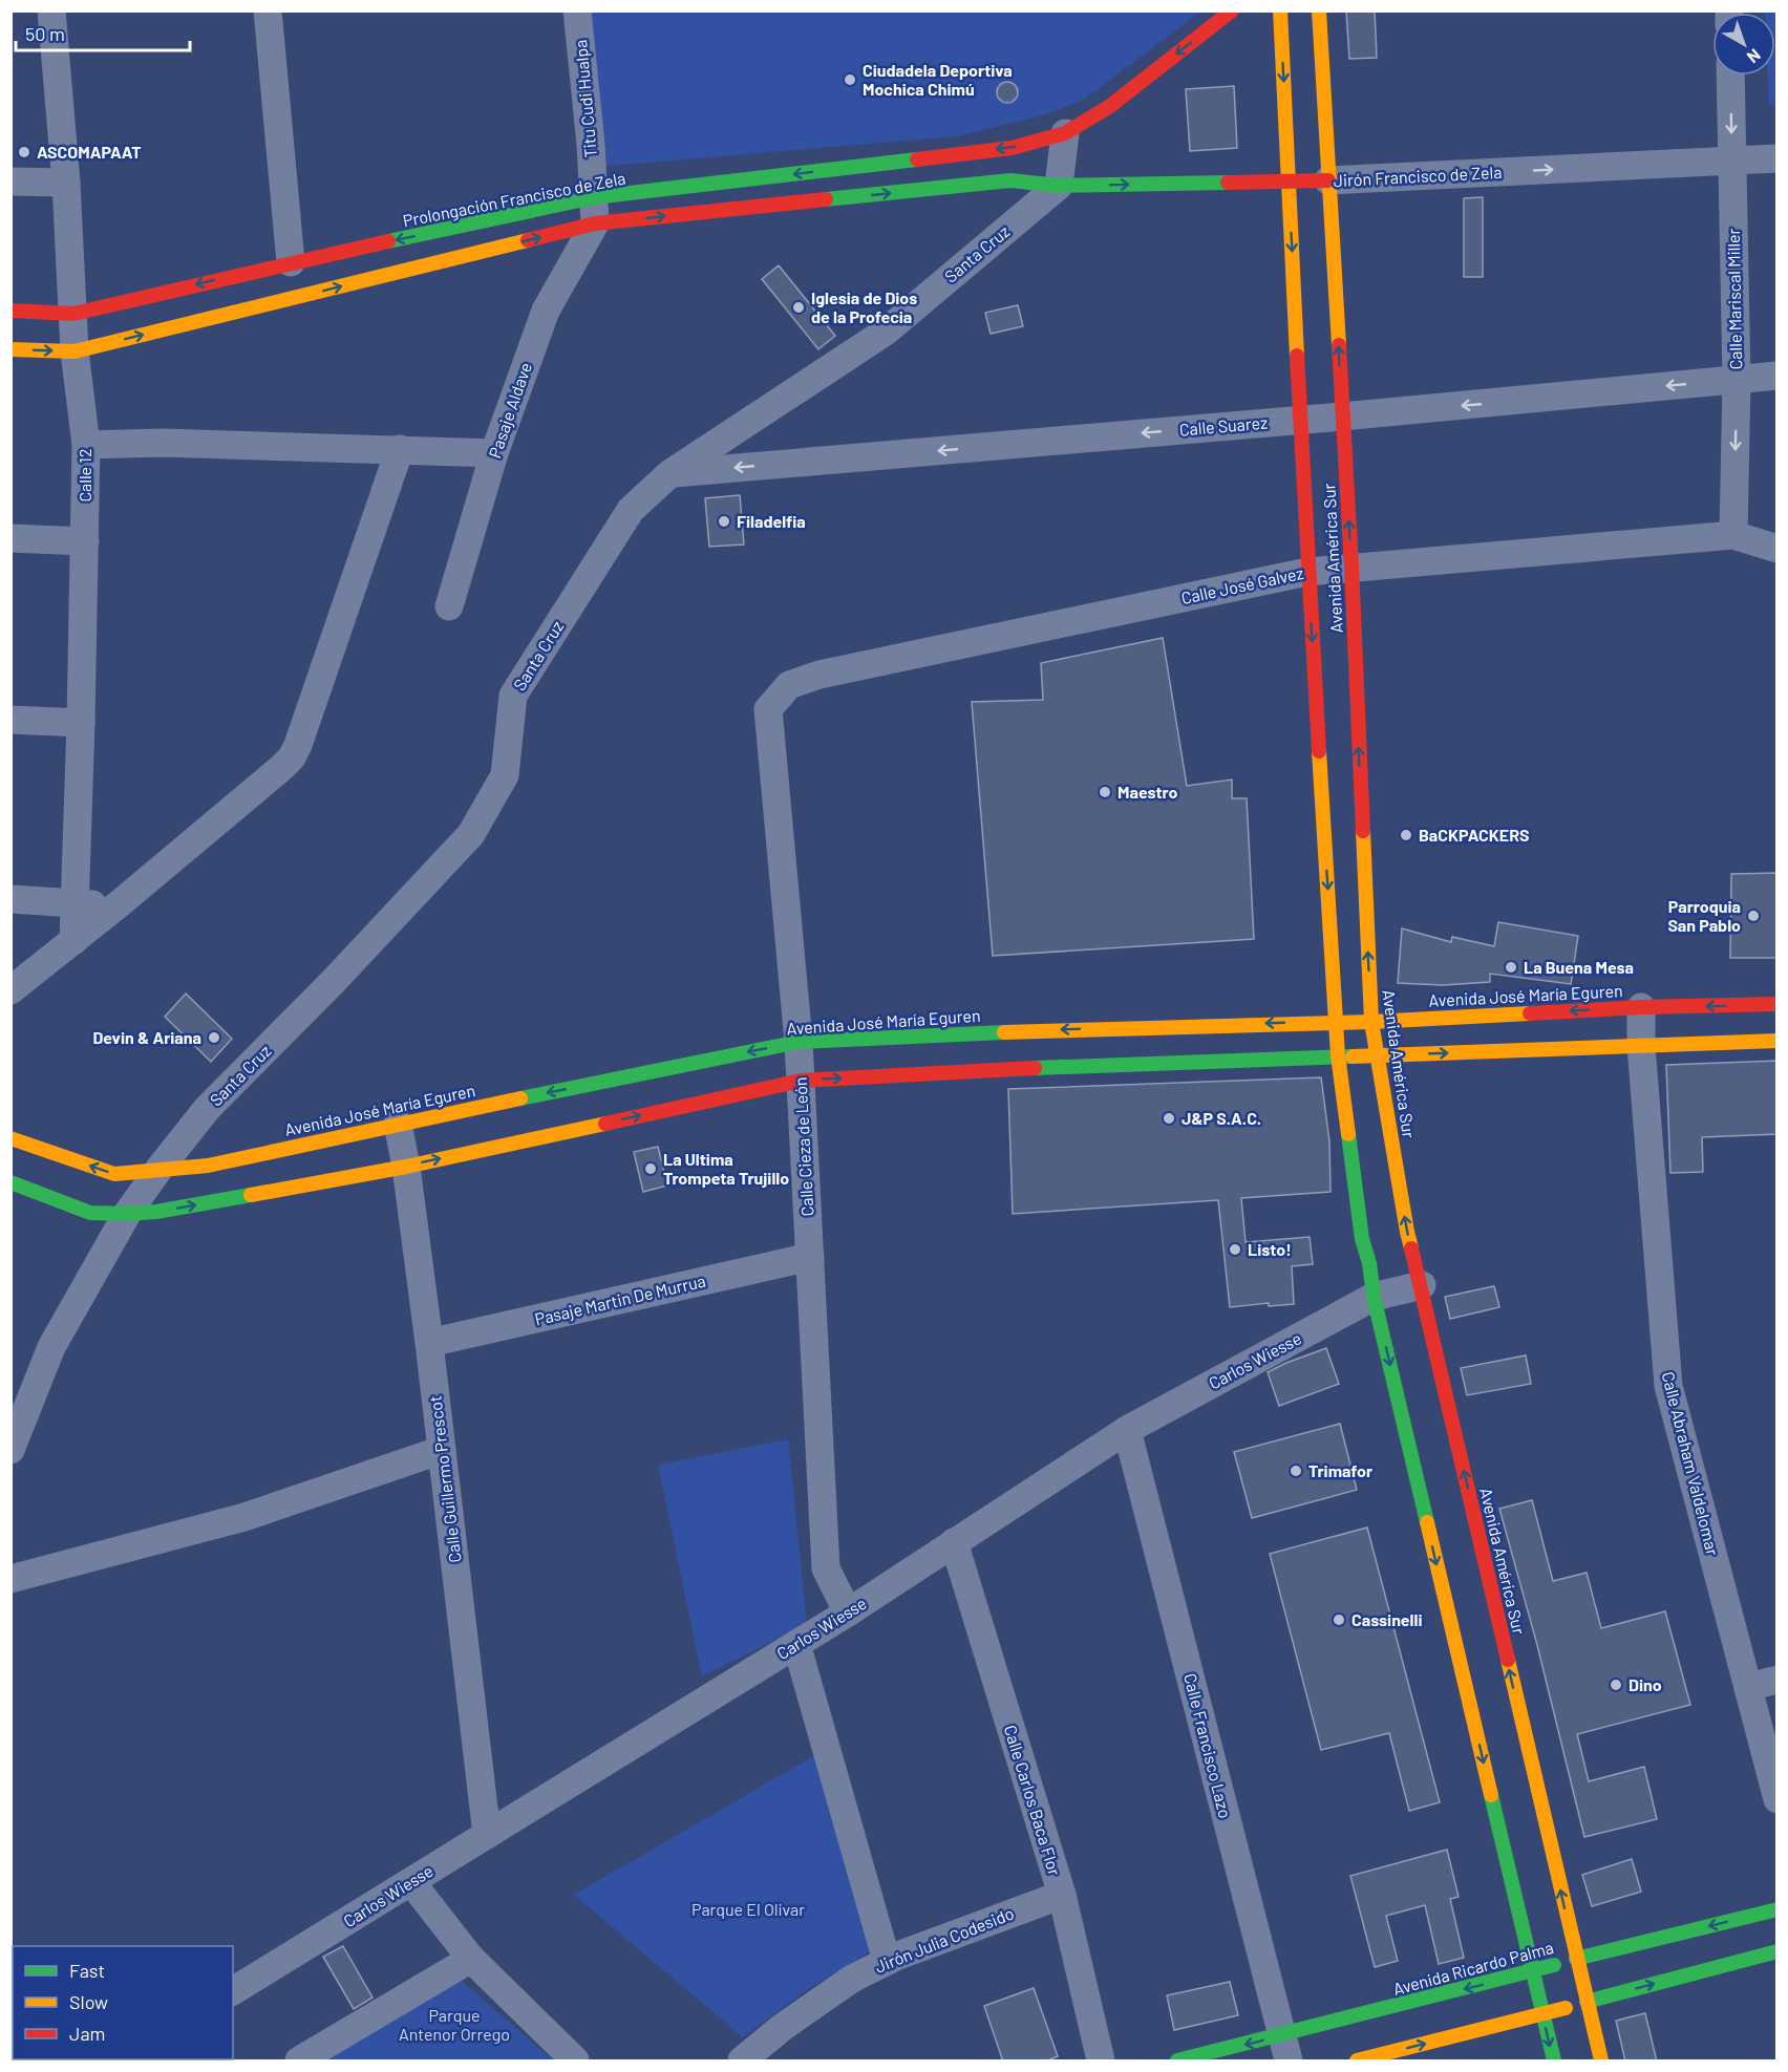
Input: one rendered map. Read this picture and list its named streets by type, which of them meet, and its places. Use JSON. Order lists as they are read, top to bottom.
{
  "streets": {
    "main road": [
      "Jirón Francisco de Zela",
      "Prolongación Francisco de Zela",
      "Avenida América Sur",
      "Avenida José María Eguren",
      "Avenida Ricardo Palma"
    ],
    "street": [
      "Titu Cudi Hualpa",
      "Santa Cruz",
      "Calle Mariscal Miller",
      "Pasaje Aldave",
      "Calle Suarez",
      "Calle 12",
      "Calle José Galvez",
      "Calle Cieza de León",
      "Pasaje Martin De Murrua",
      "Carlos Wiesse",
      "Calle Abraham Valdelomar",
      "Calle Guillermo Prescot",
      "Calle Francisco Lazo",
      "Calle Carlos Baca Flor",
      "Jirón Julia Codesido"
    ]
  },
  "crossings": [
    ["Titu Cudi Hualpa", "Prolongación Francisco de Zela"],
    ["Titu Cudi Hualpa", "Pasaje Aldave"],
    ["Jirón Francisco de Zela", "Prolongación Francisco de Zela"],
    ["Jirón Francisco de Zela", "Santa Cruz"],
    ["Jirón Francisco de Zela", "Calle Mariscal Miller"],
    ["Jirón Francisco de Zela", "Avenida América Sur"],
    ["Prolongación Francisco de Zela", "Santa Cruz"],
    ["Prolongación Francisco de Zela", "Pasaje Aldave"],
    ["Prolongación Francisco de Zela", "Calle 12"],
    ["Santa Cruz", "Calle Suarez"],
    ["Santa Cruz", "Avenida José María Eguren"],
    ["Calle Mariscal Miller", "Calle Suarez"],
    ["Calle Mariscal Miller", "Calle José Galvez"],
    ["Calle Suarez", "Avenida América Sur"],
    ["Avenida América Sur", "Calle José Galvez"],
    ["Avenida América Sur", "Avenida José María Eguren"],
    ["Avenida América Sur", "Carlos Wiesse"],
    ["Avenida América Sur", "Avenida Ricardo Palma"],
    ["Calle José Galvez", "Calle Cieza de León"],
    ["Avenida José María Eguren", "Calle Cieza de León"],
    ["Avenida José María Eguren", "Calle Abraham Valdelomar"],
    ["Avenida José María Eguren", "Calle Guillermo Prescot"],
    ["Calle Cieza de León", "Pasaje Martin De Murrua"],
    ["Calle Cieza de León", "Carlos Wiesse"],
    ["Pasaje Martin De Murrua", "Calle Guillermo Prescot"],
    ["Carlos Wiesse", "Calle Guillermo Prescot"],
    ["Carlos Wiesse", "Calle Francisco Lazo"],
    ["Carlos Wiesse", "Calle Carlos Baca Flor"],
    ["Calle Francisco Lazo", "Avenida Ricardo Palma"],
    ["Calle Carlos Baca Flor", "Jirón Julia Codesido"]
  ],
  "one_way": ["Jirón Francisco de Zela", "Calle Mariscal Miller", "Calle Suarez"],
  "parks": ["Parque El Olivar", "Parque Antenor Orrego"],
  "places": [
    "Ciudadela Deportiva Mochica Chimú",
    "ASCOMAPAAT",
    "Iglesia de Dios de la Profecia",
    "Filadelfia",
    "Maestro",
    "BaCKPACKERS",
    "Parroquia San Pablo",
    "La Buena Mesa",
    "Devin & Ariana",
    "J&P S.A.C.",
    "La Ultima Trompeta Trujillo",
    "Listo!",
    "Trimafor",
    "Cassinelli",
    "Dino"
  ],
  "legend": ["Fast", "Slow", "Jam"],
  "scale_bar": "50 m",
  "north": "bottom right"
}
